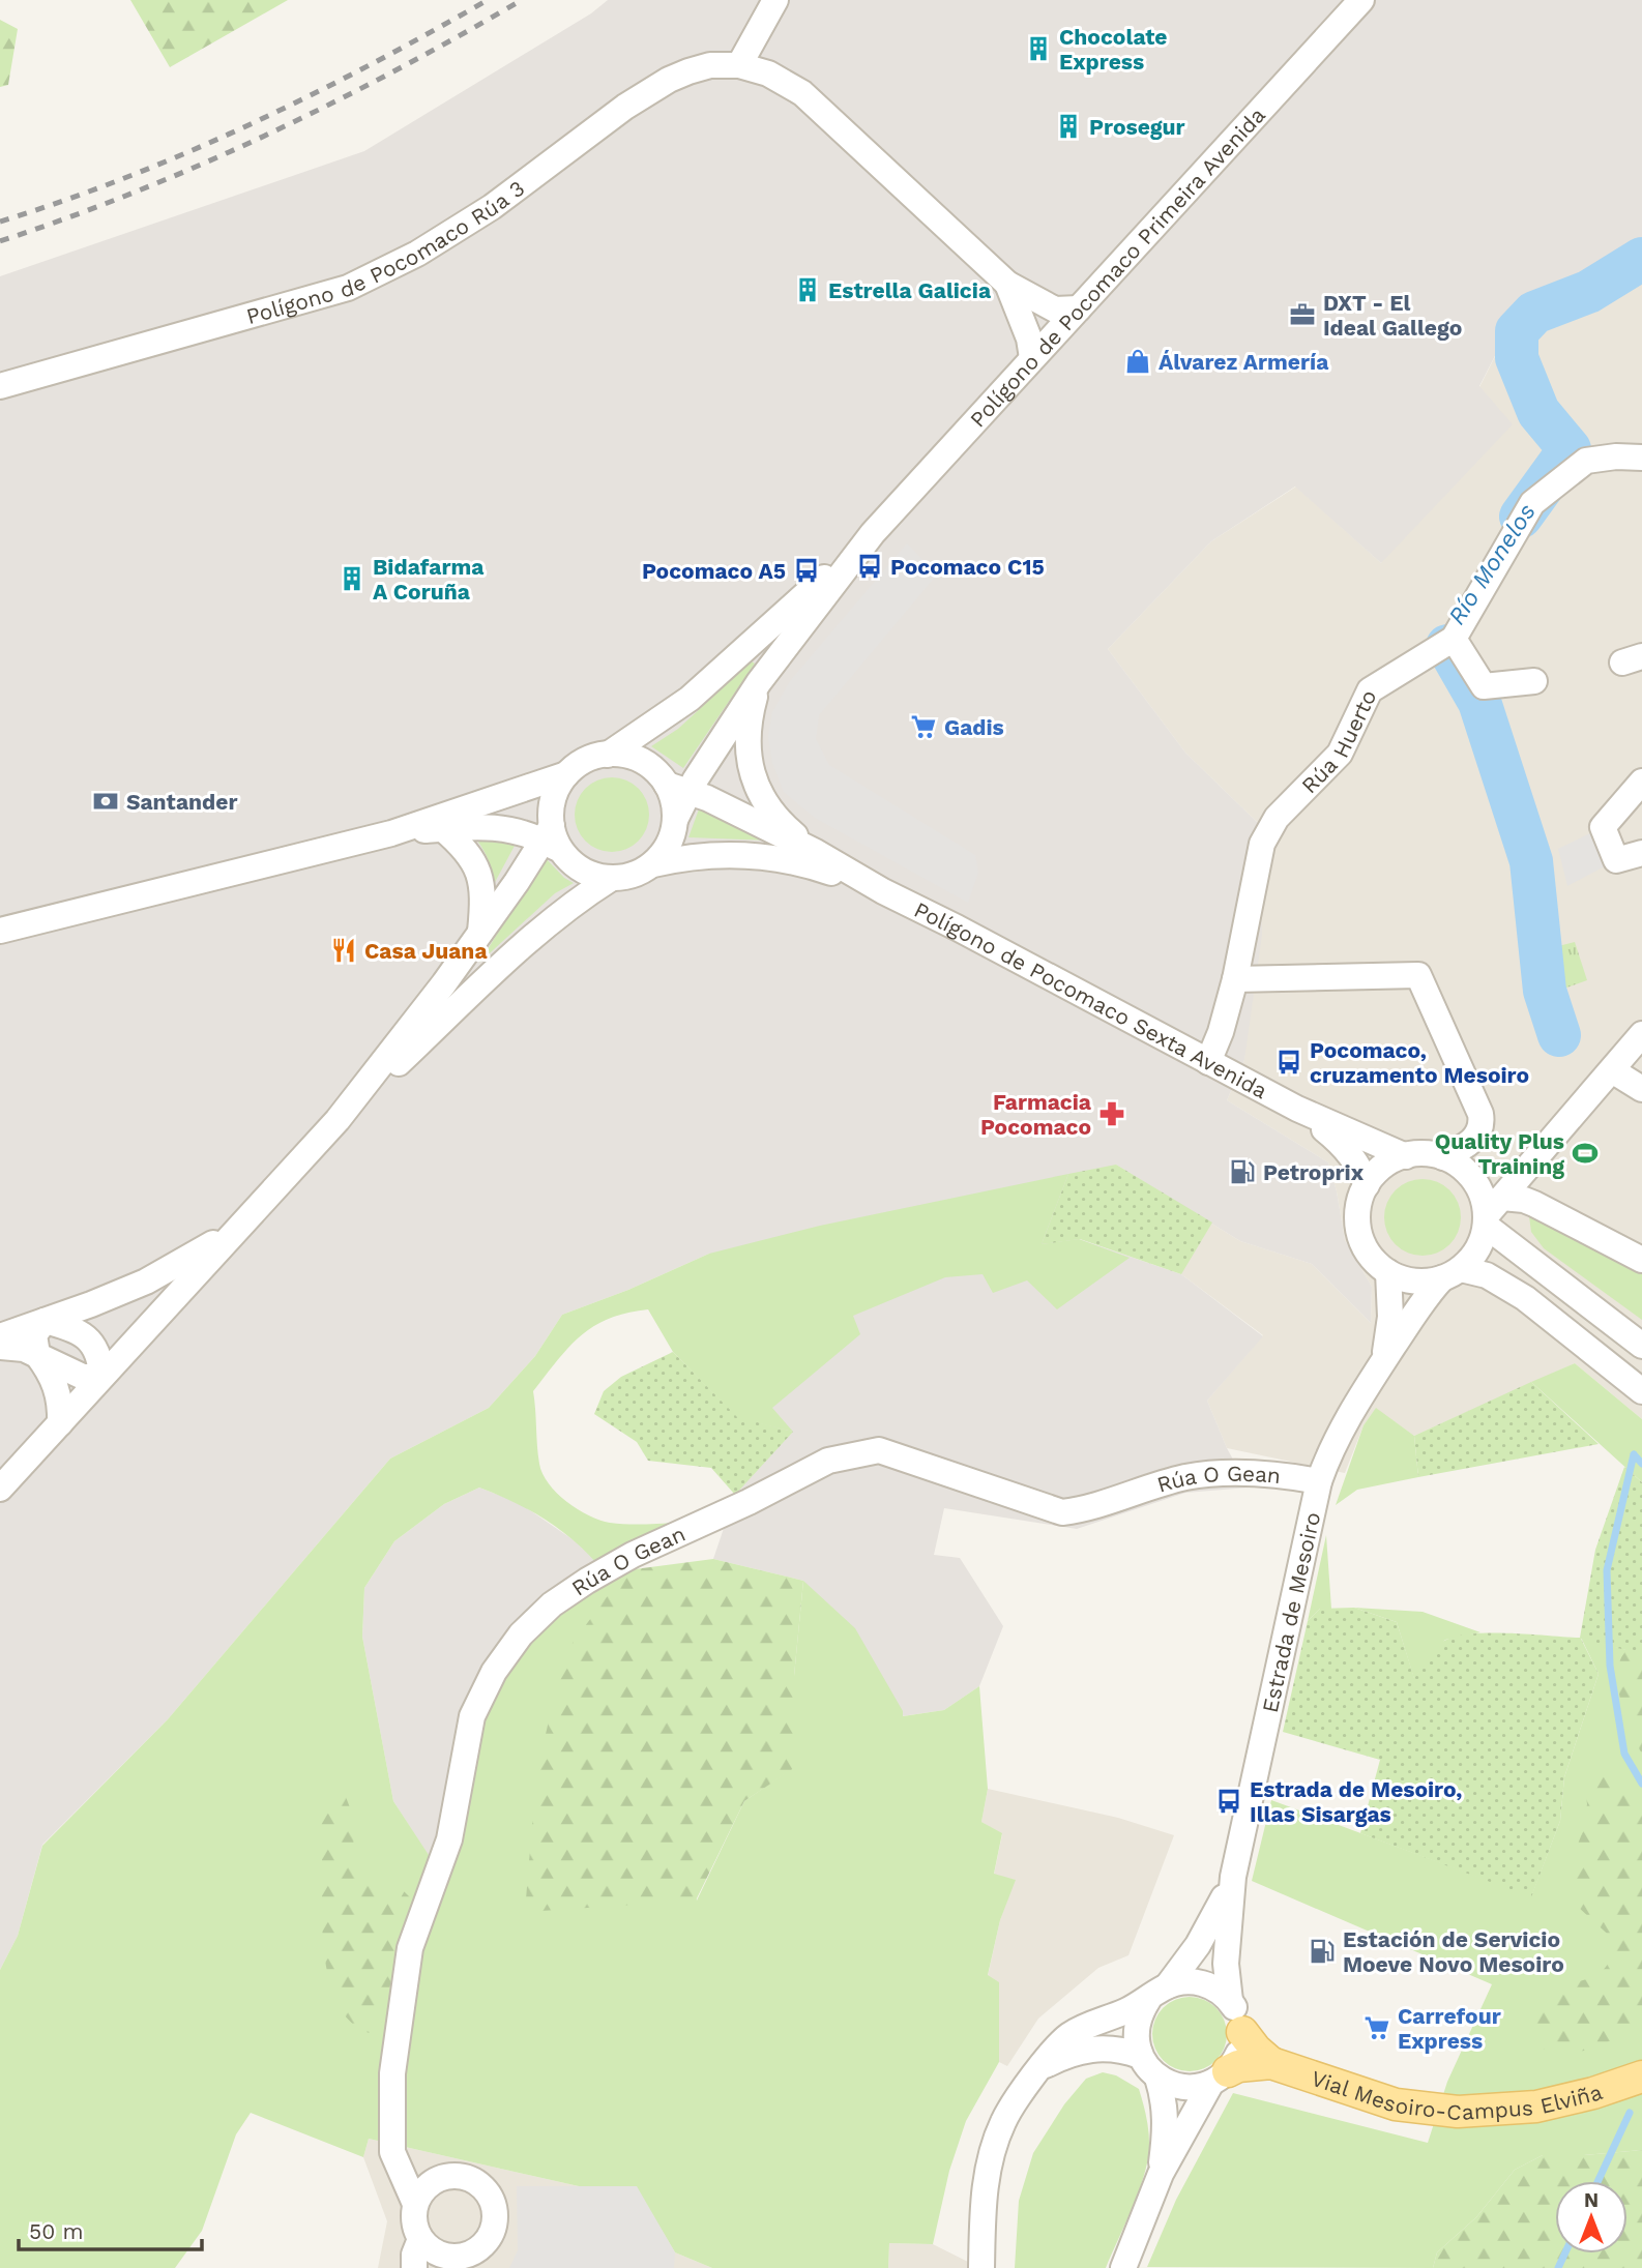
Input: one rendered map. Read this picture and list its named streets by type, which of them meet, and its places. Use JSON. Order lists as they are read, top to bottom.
{
  "streets": {
    "main road": ["Vial Mesoiro-Campus Elviña"],
    "street": [
      "Polígono de Pocomaco Rúa 3",
      "Polígono de Pocomaco Primeira Avenida",
      "Rúa Huerto",
      "Polígono de Pocomaco Sexta Avenida",
      "Rúa O Gean",
      "Estrada de Mesoiro"
    ]
  },
  "crossings": [
    ["Polígono de Pocomaco Primeira Avenida", "Polígono de Pocomaco Sexta Avenida"],
    ["Rúa Huerto", "Polígono de Pocomaco Sexta Avenida"],
    ["Polígono de Pocomaco Sexta Avenida", "Estrada de Mesoiro"],
    ["Rúa O Gean", "Estrada de Mesoiro"],
    ["Estrada de Mesoiro", "Vial Mesoiro-Campus Elviña"]
  ],
  "water": ["Río Monelos"],
  "places": {
    "building": [
      "Chocolate Express",
      "Prosegur",
      "Estrella Galicia",
      "Bidafarma A Coruña"
    ],
    "office": ["DXT - El Ideal Gallego"],
    "shop": ["Álvarez Armería"],
    "bus stop": [
      "Pocomaco C15",
      "Pocomaco A5",
      "Pocomaco, cruzamento Mesoiro",
      "Estrada de Mesoiro, Illas Sisargas"
    ],
    "supermarket": ["Gadis", "Carrefour Express"],
    "bank": ["Santander"],
    "restaurant": ["Casa Juana"],
    "pharmacy": ["Farmacia Pocomaco"],
    "sports": ["Quality Plus Training"],
    "fuel station": ["Petroprix", "Estación de Servicio Moeve Novo Mesoiro"]
  },
  "scale_bar": "50 m",
  "north": "top"
}
